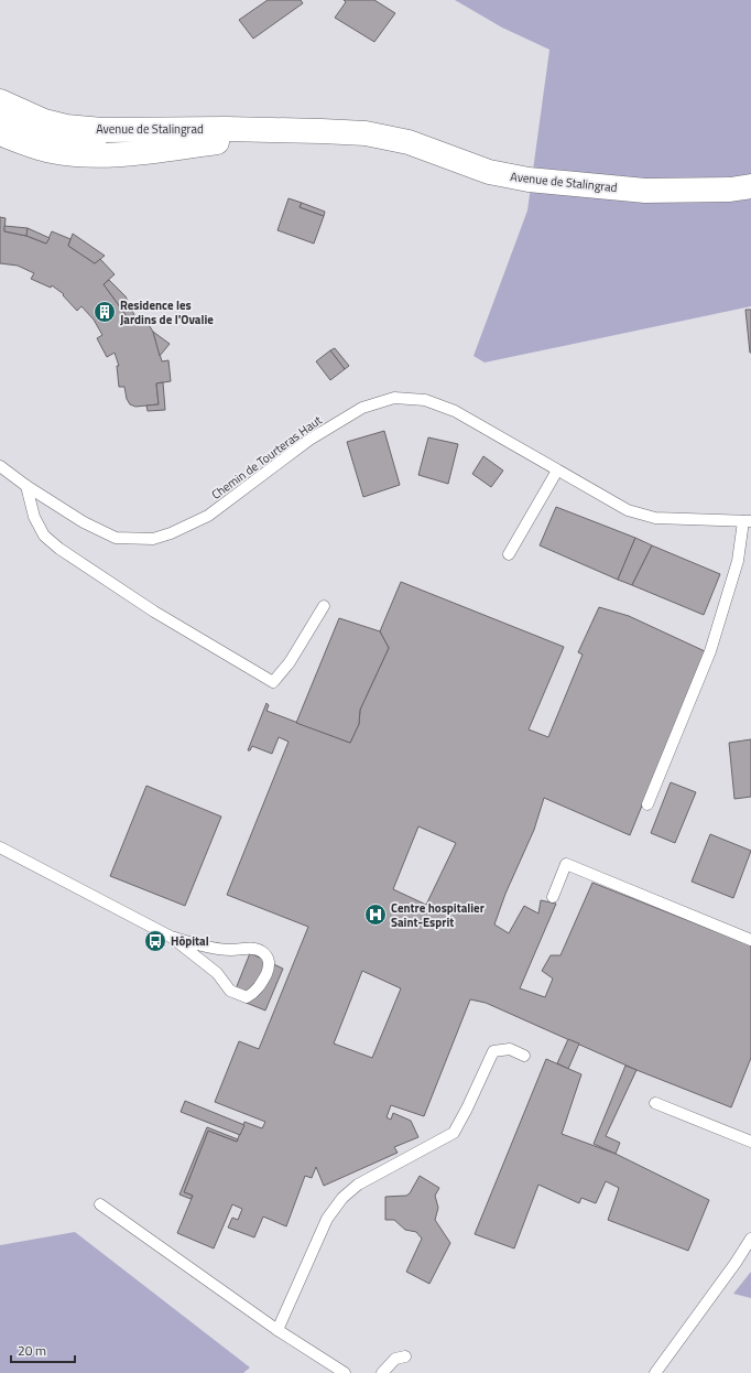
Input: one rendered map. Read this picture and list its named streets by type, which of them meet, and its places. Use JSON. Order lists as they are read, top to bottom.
{
  "streets": {
    "main road": ["Avenue de Stalingrad"],
    "lane": ["Chemin de Tourteras Haut"]
  },
  "places": {
    "building": ["Residence les Jardins de l'Ovalie"],
    "hospital": ["Centre hospitalier Saint-Esprit"],
    "bus stop": ["Hôpital"]
  },
  "scale_bar": "20 m"
}
